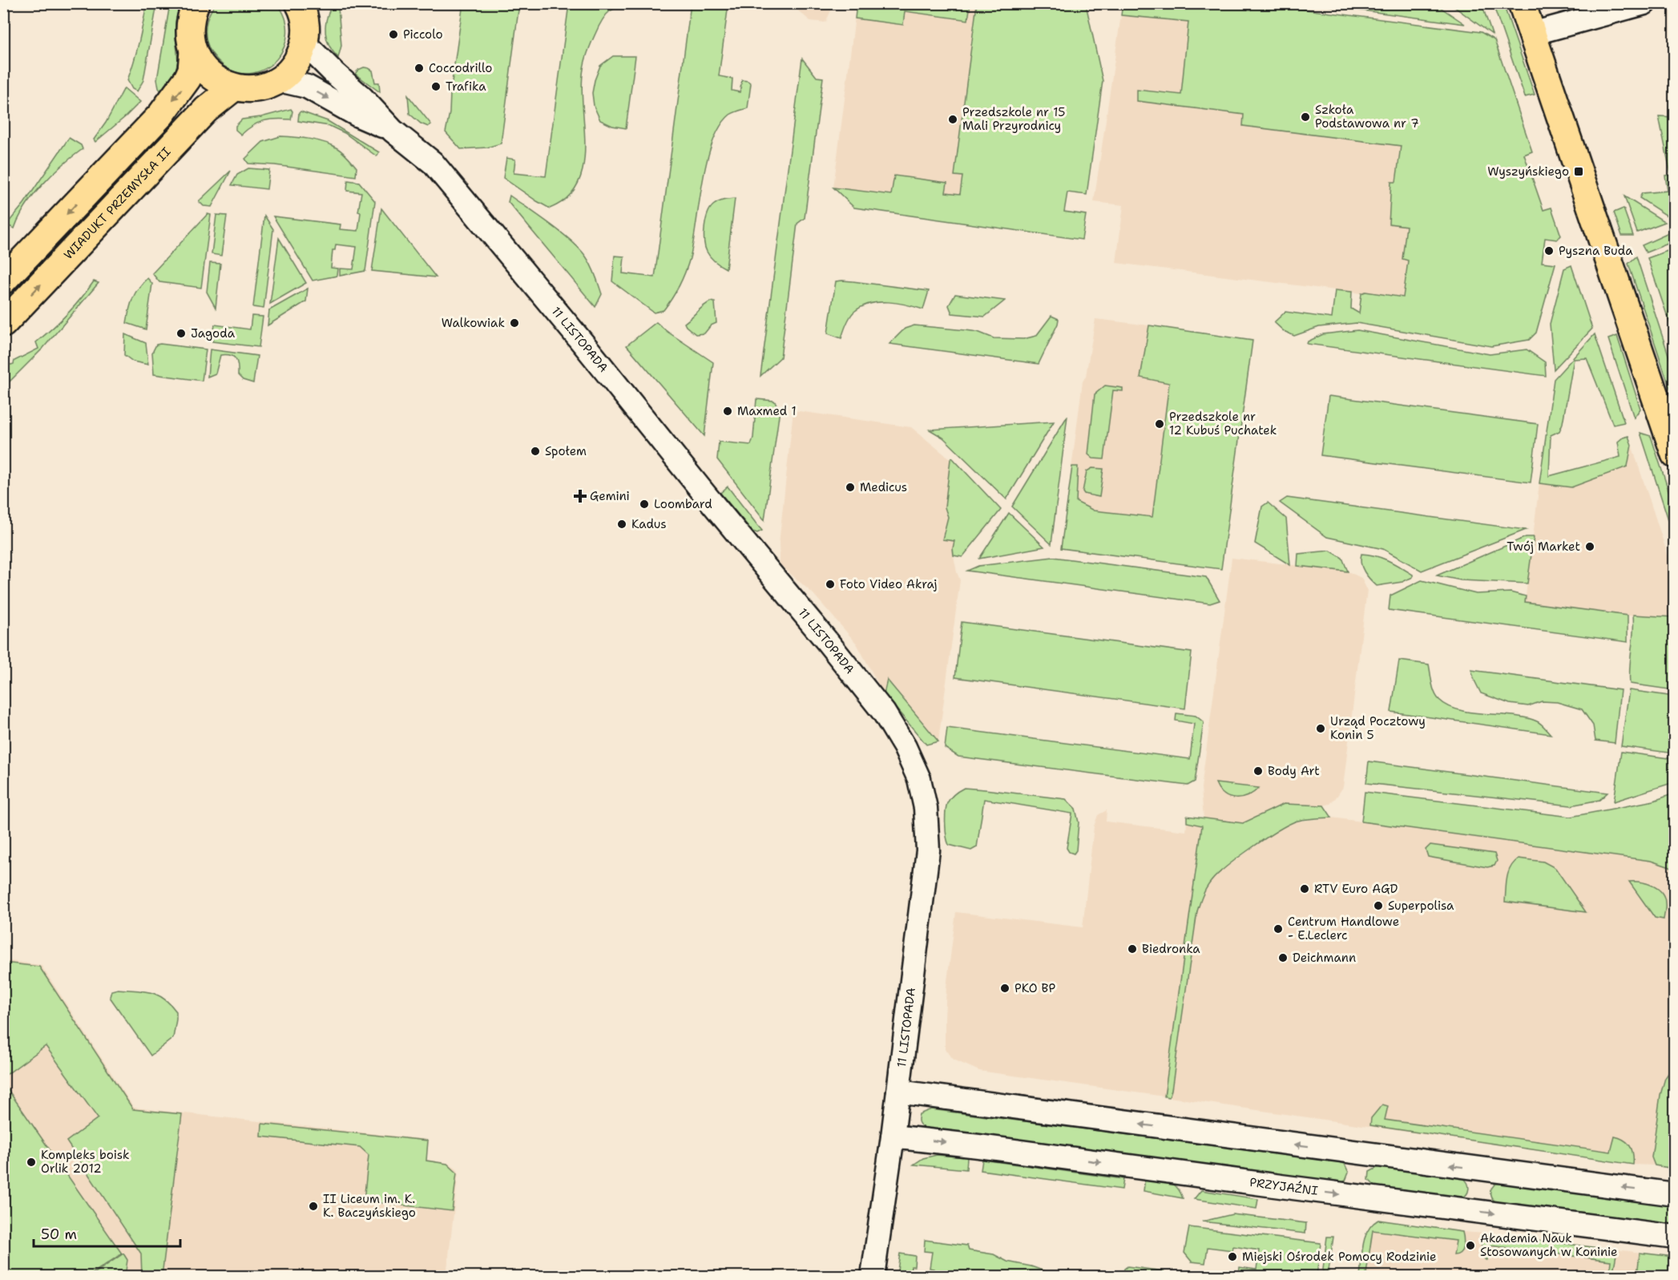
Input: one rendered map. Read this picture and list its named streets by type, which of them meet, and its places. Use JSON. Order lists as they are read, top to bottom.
{
  "streets": {
    "main road": ["WIADUKT PRZEMYSŁA II"],
    "street": ["11 LISTOPADA", "PRZYJAŹNI"]
  },
  "crossings": [
    ["11 LISTOPADA", "PRZYJAŹNI"]
  ],
  "places": {
    "other": [
      "Piccolo",
      "Coccodrillo",
      "Trafika",
      "Szkoła Podstawowa nr 7",
      "Przedszkole nr 15 Mali Przyrodnicy",
      "Pyszna Buda",
      "Walkowiak",
      "Jagoda",
      "Maxmed 1",
      "Przedszkole nr 12 Kubuś Puchatek",
      "Społem",
      "Medicus",
      "Loombard",
      "Kadus",
      "Twój Market",
      "Foto Video Akraj",
      "Urząd Pocztowy Konin 5",
      "Body Art",
      "RTV Euro AGD",
      "Superpolisa",
      "Centrum Handlowe - E.Leclerc",
      "Biedronka",
      "Deichmann",
      "PKO BP",
      "Kompleks boisk Orlik 2012",
      "II Liceum im. K. K. Baczyńskiego",
      "Akademia Nauk Stosowanych w Koninie",
      "Miejski Ośrodek Pomocy Rodzinie"
    ],
    "transit": ["Wyszyńskiego"],
    "health": ["Gemini"]
  },
  "scale_bar": "50 m"
}
